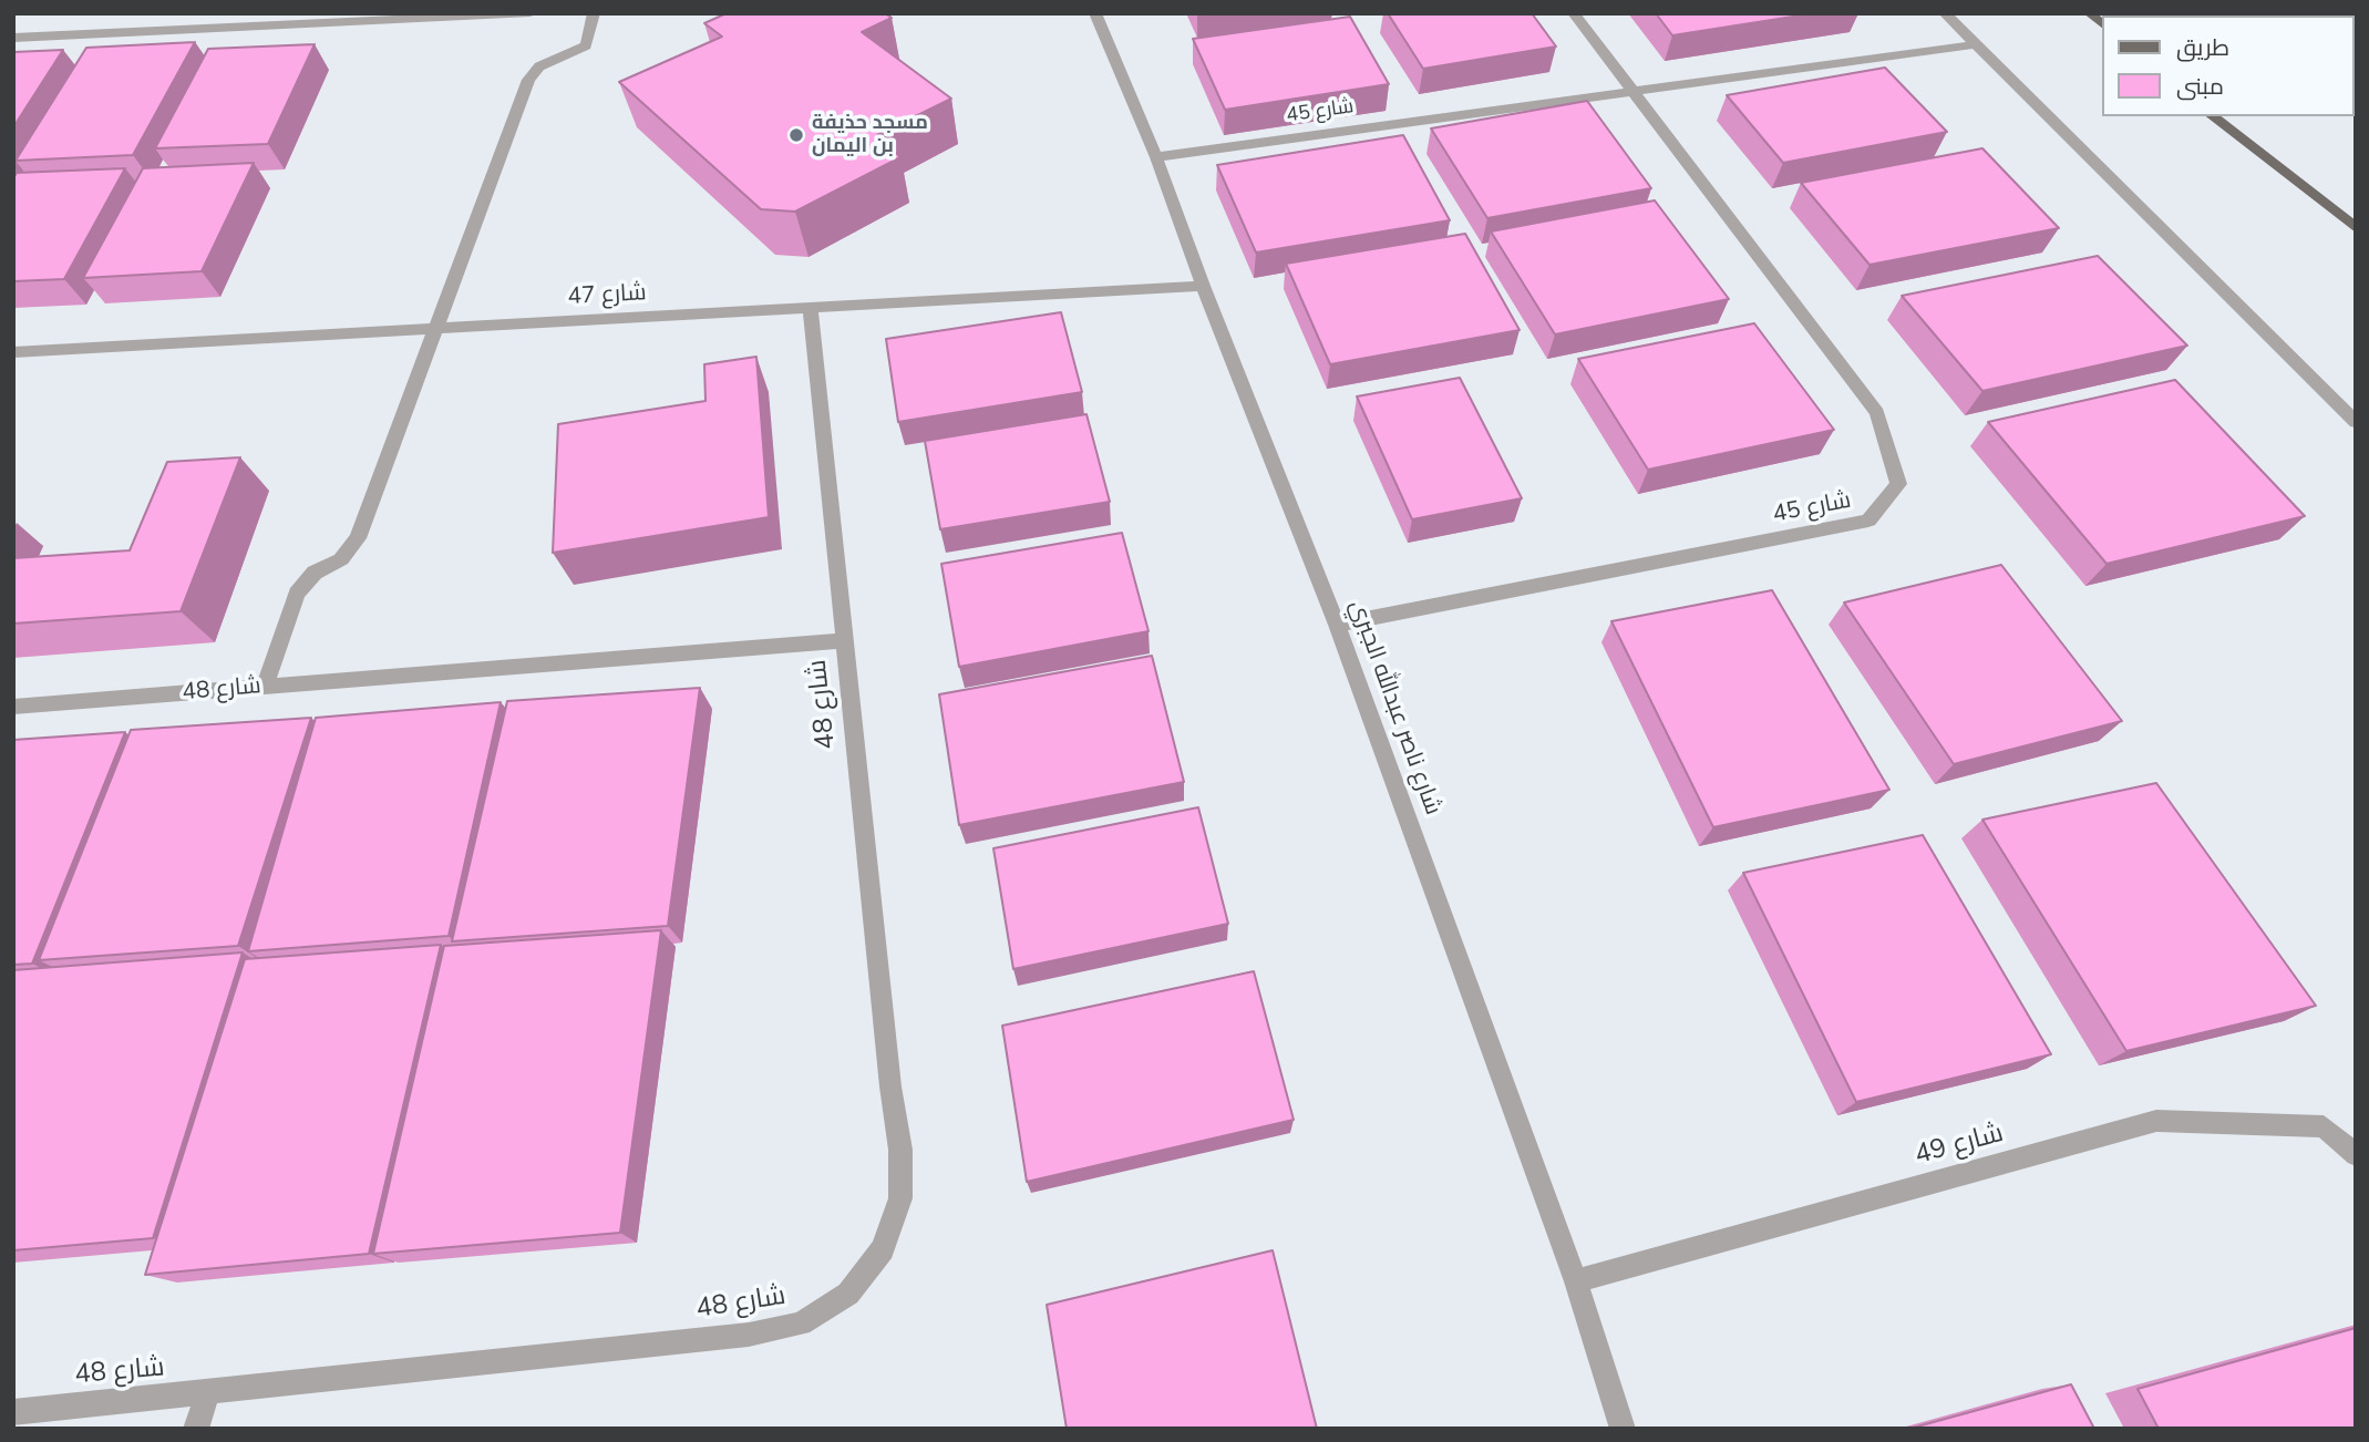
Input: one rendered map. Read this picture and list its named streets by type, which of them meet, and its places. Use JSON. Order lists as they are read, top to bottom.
{
  "streets": {
    "street": [
      "شارع 45",
      "شارع 47",
      "شارع 48",
      "شارع ناصر عبدالله الجبري",
      "شارع 49"
    ]
  },
  "crossings": [
    ["شارع 45", "شارع ناصر عبدالله الجبري"],
    ["شارع 47", "شارع 48"],
    ["شارع 47", "شارع ناصر عبدالله الجبري"],
    ["شارع ناصر عبدالله الجبري", "شارع 49"]
  ],
  "places": ["مسجد حذيفة بن اليمان"],
  "legend": ["طريق", "مبنى"]
}
